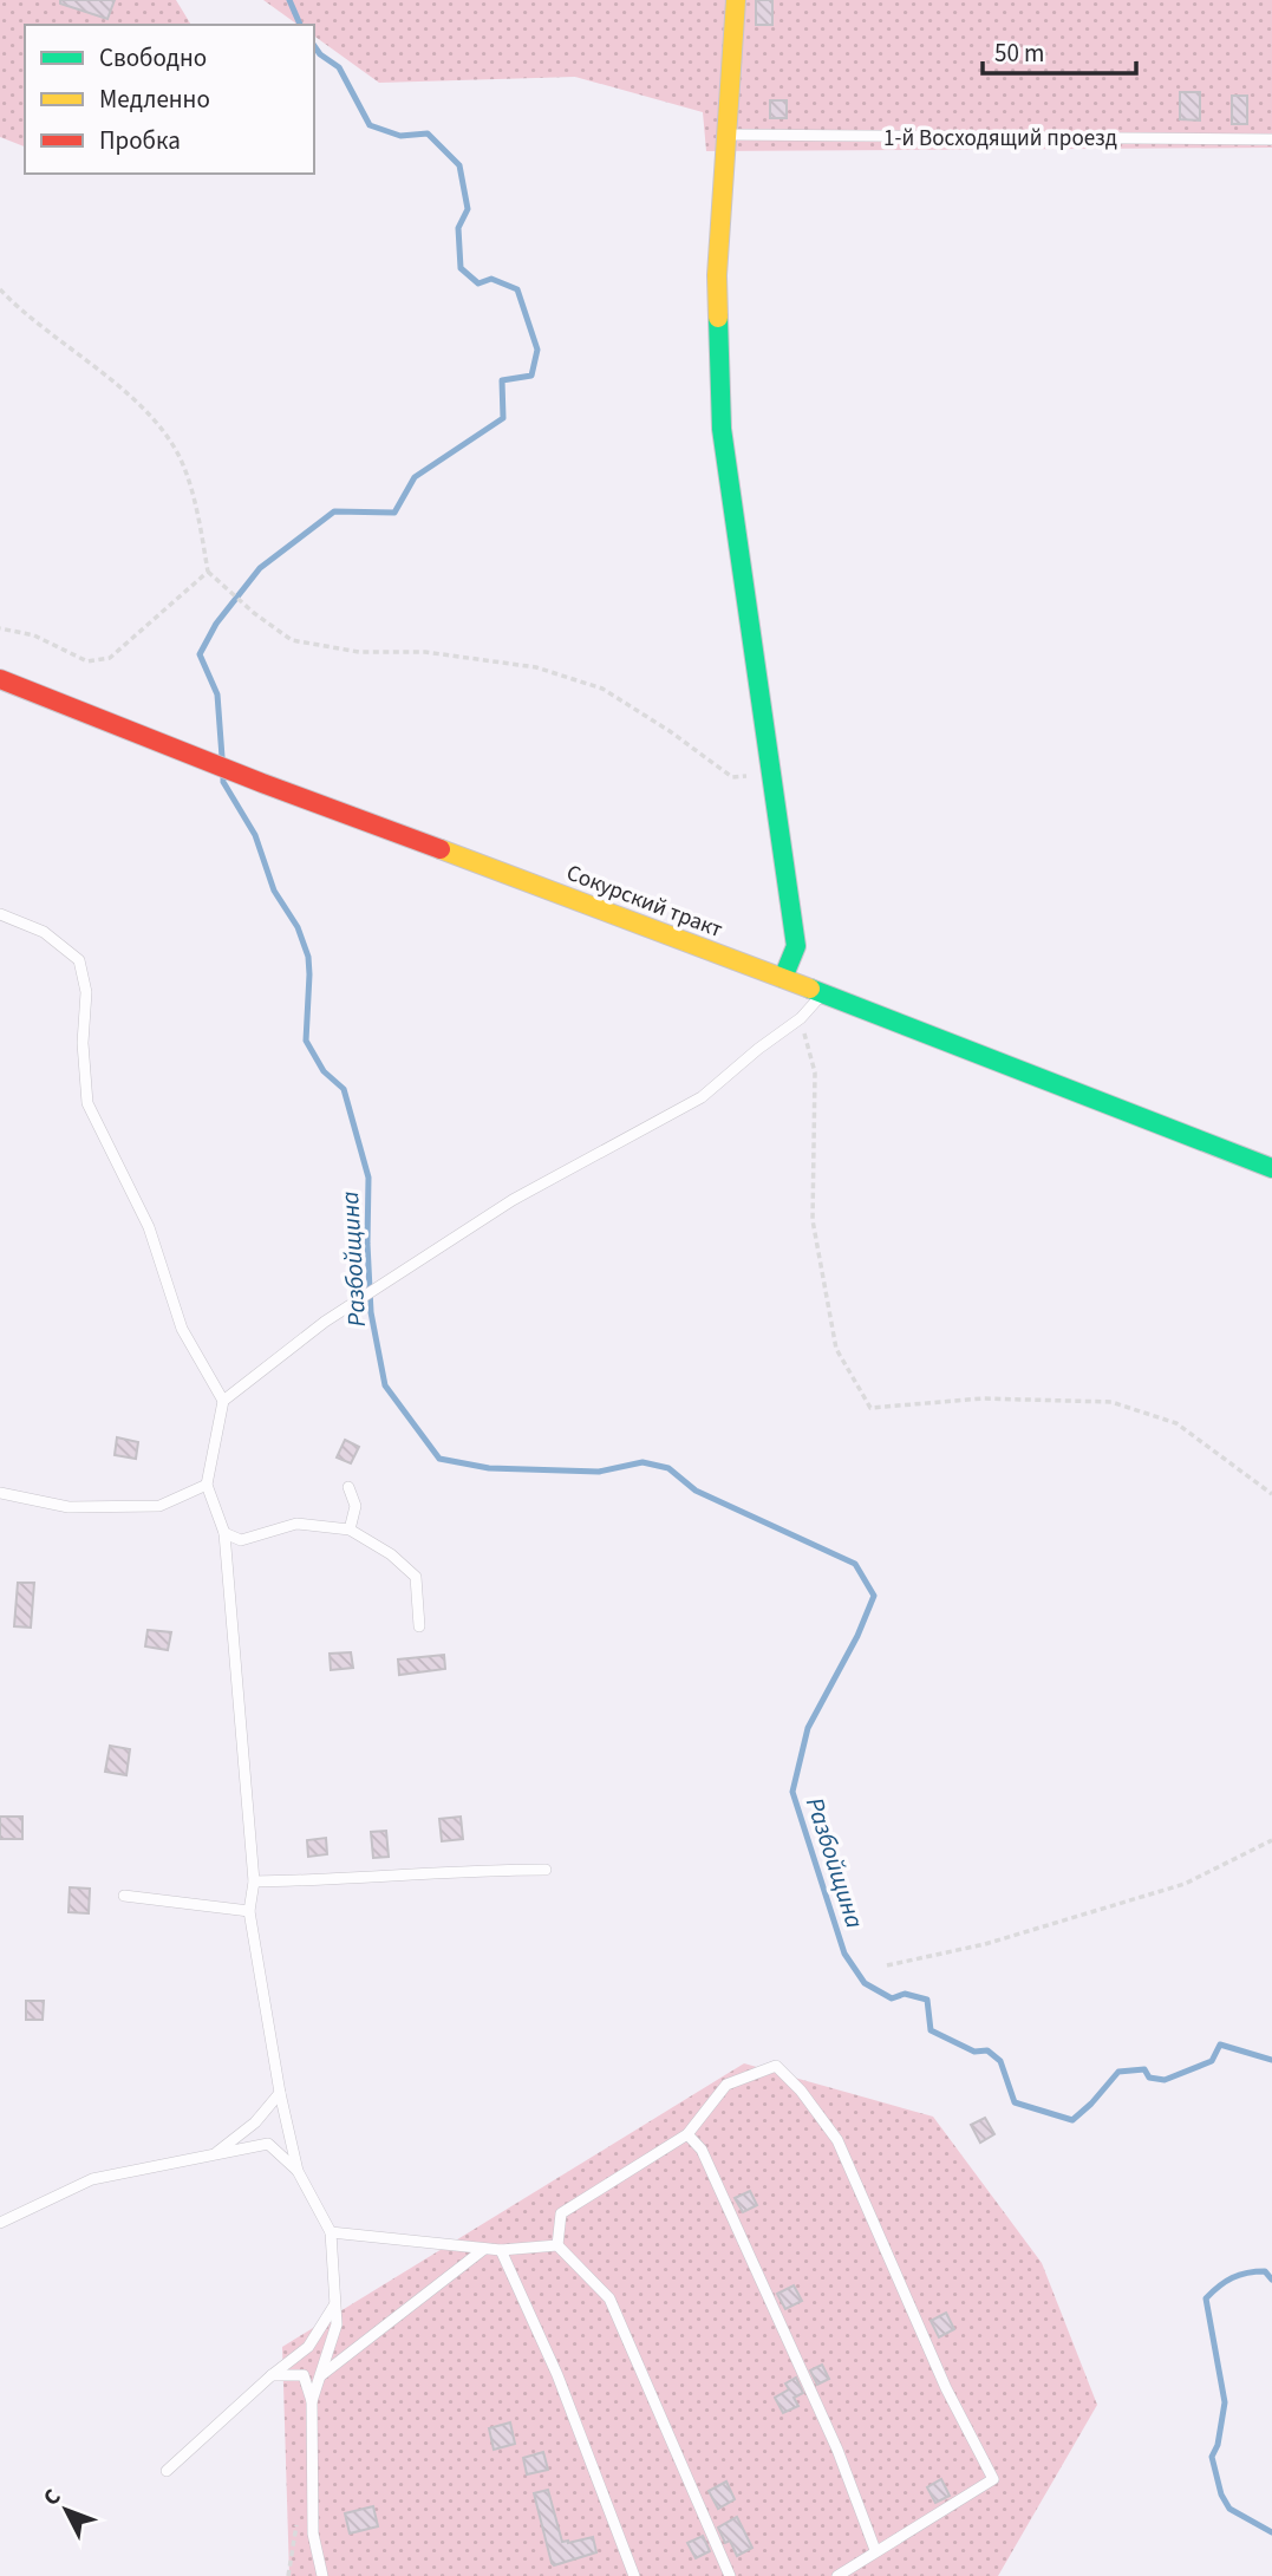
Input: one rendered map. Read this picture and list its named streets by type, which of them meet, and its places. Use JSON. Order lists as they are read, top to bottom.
{
  "streets": {
    "street": ["Сокурский тракт"],
    "lane": ["1-й Восходящий проезд"]
  },
  "water": ["Разбойщина"],
  "legend": ["Свободно", "Медленно", "Пробка"],
  "scale_bar": "50 m",
  "north": "top left"
}
